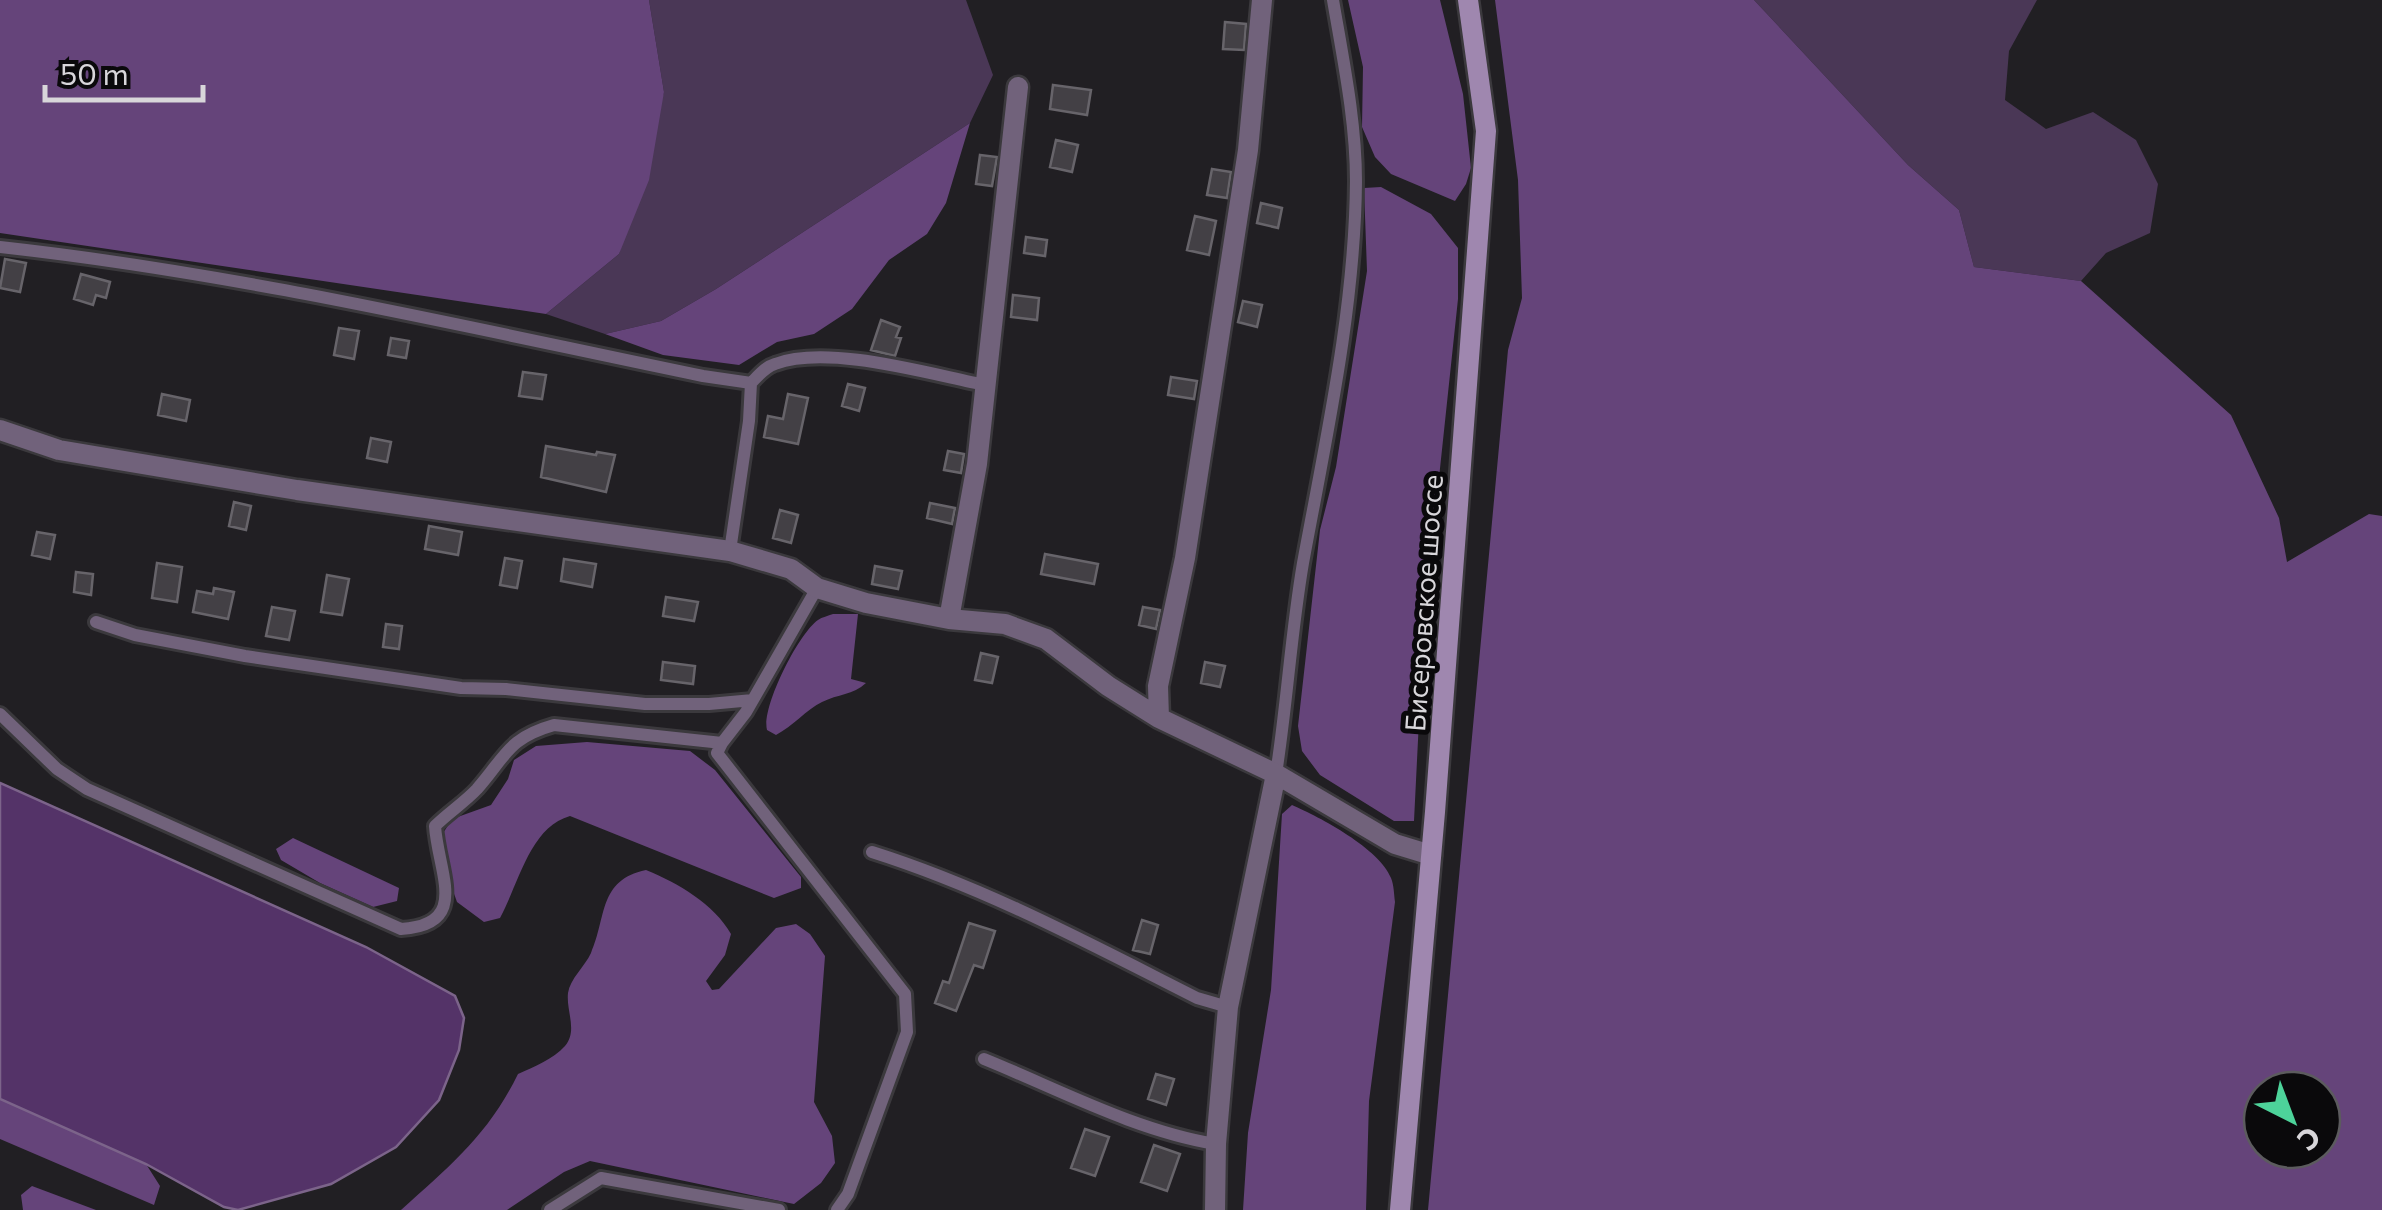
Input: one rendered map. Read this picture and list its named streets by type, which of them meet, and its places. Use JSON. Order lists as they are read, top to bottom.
{
  "streets": {
    "main road": ["Бисеровское шоссе"]
  },
  "scale_bar": "50 m",
  "north": "bottom right"
}
